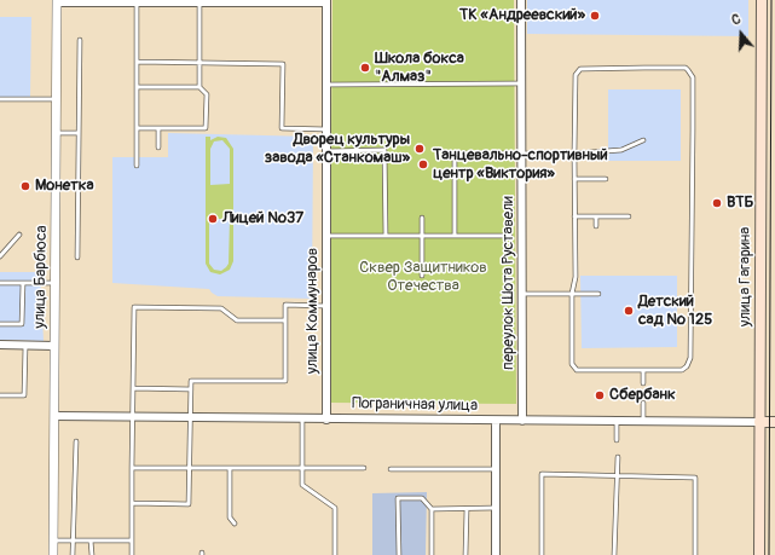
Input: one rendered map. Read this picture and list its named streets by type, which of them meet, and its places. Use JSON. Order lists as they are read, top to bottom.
{
  "streets": {
    "main road": ["улица Гагарина", "Пограничная улица"],
    "street": ["улица Барбюса", "переулок Шота Руставели", "улица Коммунаров"]
  },
  "crossings": [
    ["улица Барбюса", "Пограничная улица"],
    ["улица Гагарина", "Пограничная улица"],
    ["переулок Шота Руставели", "Пограничная улица"],
    ["улица Коммунаров", "Пограничная улица"]
  ],
  "parks": ["Сквер Защитников Отечества"],
  "places": [
    "ТК «Андреевский»",
    "Школа бокса \"Алмаз\"",
    "Дворец культуры завода «Станкомаш»",
    "Танцевально-спортивный центр «Виктория»",
    "Монетка",
    "ВТБ",
    "Лицей №37",
    "Детский сад № 125",
    "Сбербанк"
  ],
  "north": "top"
}
